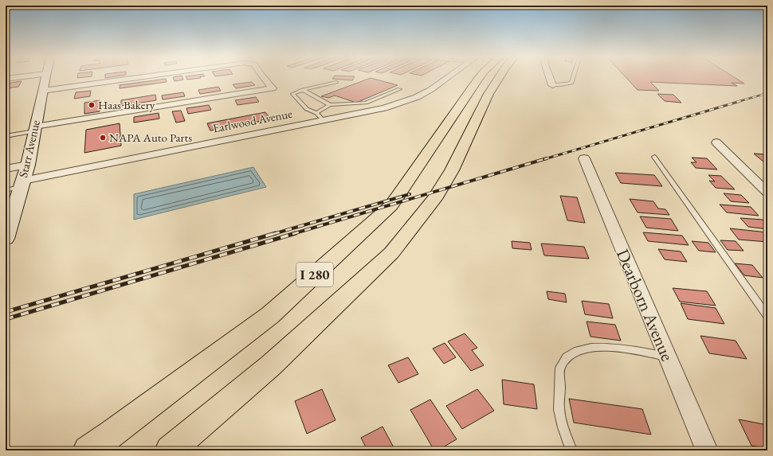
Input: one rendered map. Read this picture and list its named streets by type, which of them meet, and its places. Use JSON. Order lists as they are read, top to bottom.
{
  "streets": {
    "highway": ["I 280"],
    "main road": ["Starr Avenue"],
    "street": ["Earlwood Avenue", "Dearborn Avenue"]
  },
  "crossings": [
    ["Earlwood Avenue", "Starr Avenue"]
  ],
  "places": ["Haas Bakery", "NAPA Auto Parts"]
}
